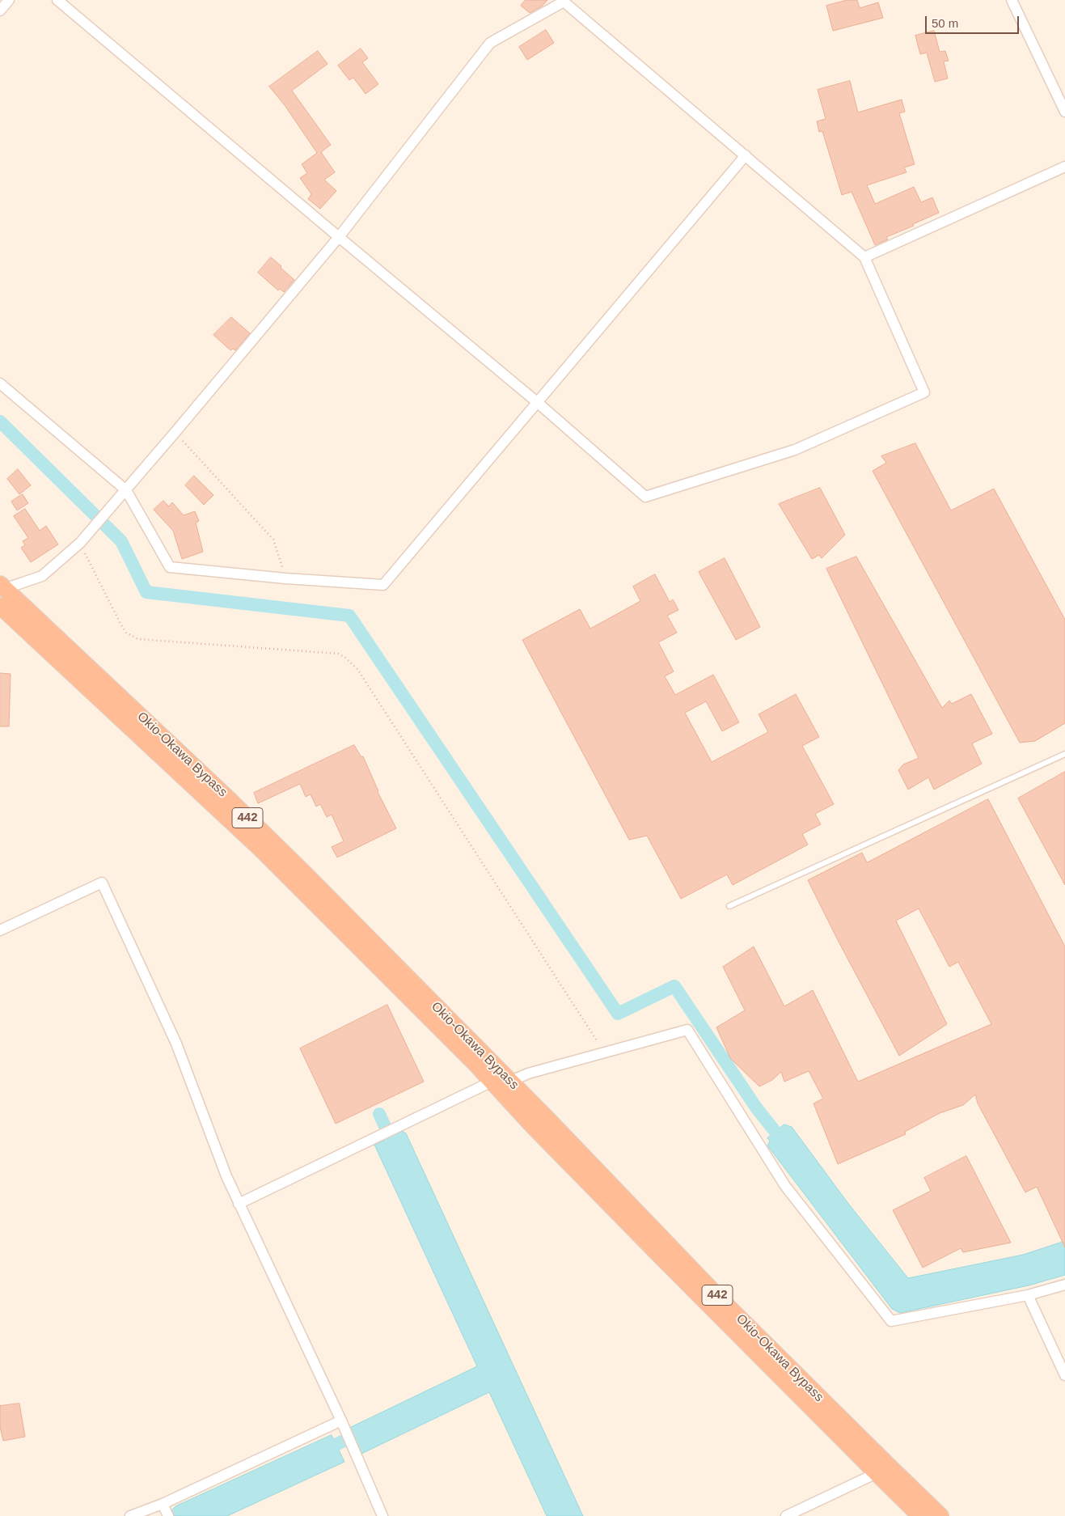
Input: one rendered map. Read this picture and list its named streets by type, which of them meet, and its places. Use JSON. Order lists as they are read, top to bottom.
{
  "streets": {
    "highway": ["Okio-Okawa Bypass", "442"]
  },
  "scale_bar": "50 m"
}
